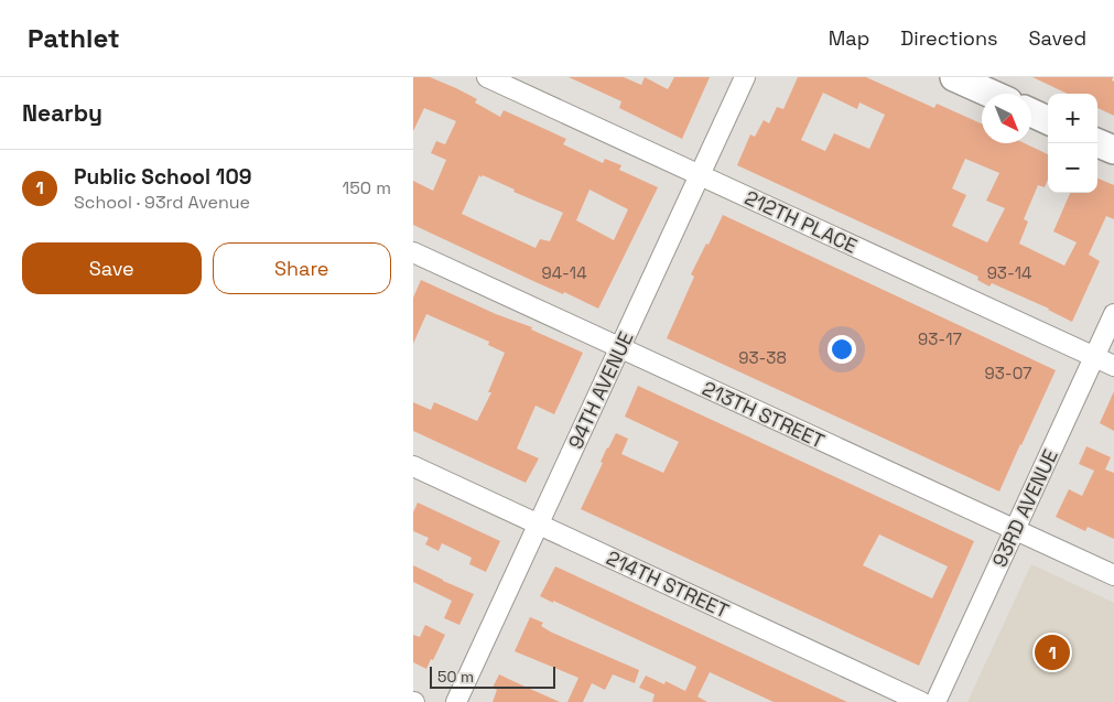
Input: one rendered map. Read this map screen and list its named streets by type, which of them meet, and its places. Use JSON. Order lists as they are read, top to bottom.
{
  "streets": {
    "street": [
      "212TH PLACE",
      "94TH AVENUE",
      "213TH STREET",
      "93RD AVENUE",
      "214TH STREET"
    ]
  },
  "crossings": [
    ["212TH PLACE", "94TH AVENUE"],
    ["212TH PLACE", "93RD AVENUE"],
    ["94TH AVENUE", "213TH STREET"],
    ["94TH AVENUE", "214TH STREET"],
    ["213TH STREET", "93RD AVENUE"]
  ],
  "house_numbers": [
    "94-14",
    "93-14",
    "93-17",
    "93-38",
    "93-07"
  ],
  "scale_bar": "50 m",
  "north": "bottom right",
  "page": {
    "header": "Pathlet",
    "nav": ["Map", "Directions", "Saved"],
    "heading": "Nearby",
    "map_buttons": ["+", "−"],
    "list": [
      {
        "mark": "1",
        "name": "Public School 109",
        "note": "School · 93rd Avenue",
        "value": "150 m"
      }
    ],
    "buttons": ["Save", "Share"],
    "pins": "1",
    "scale": "50 m"
  }
}
